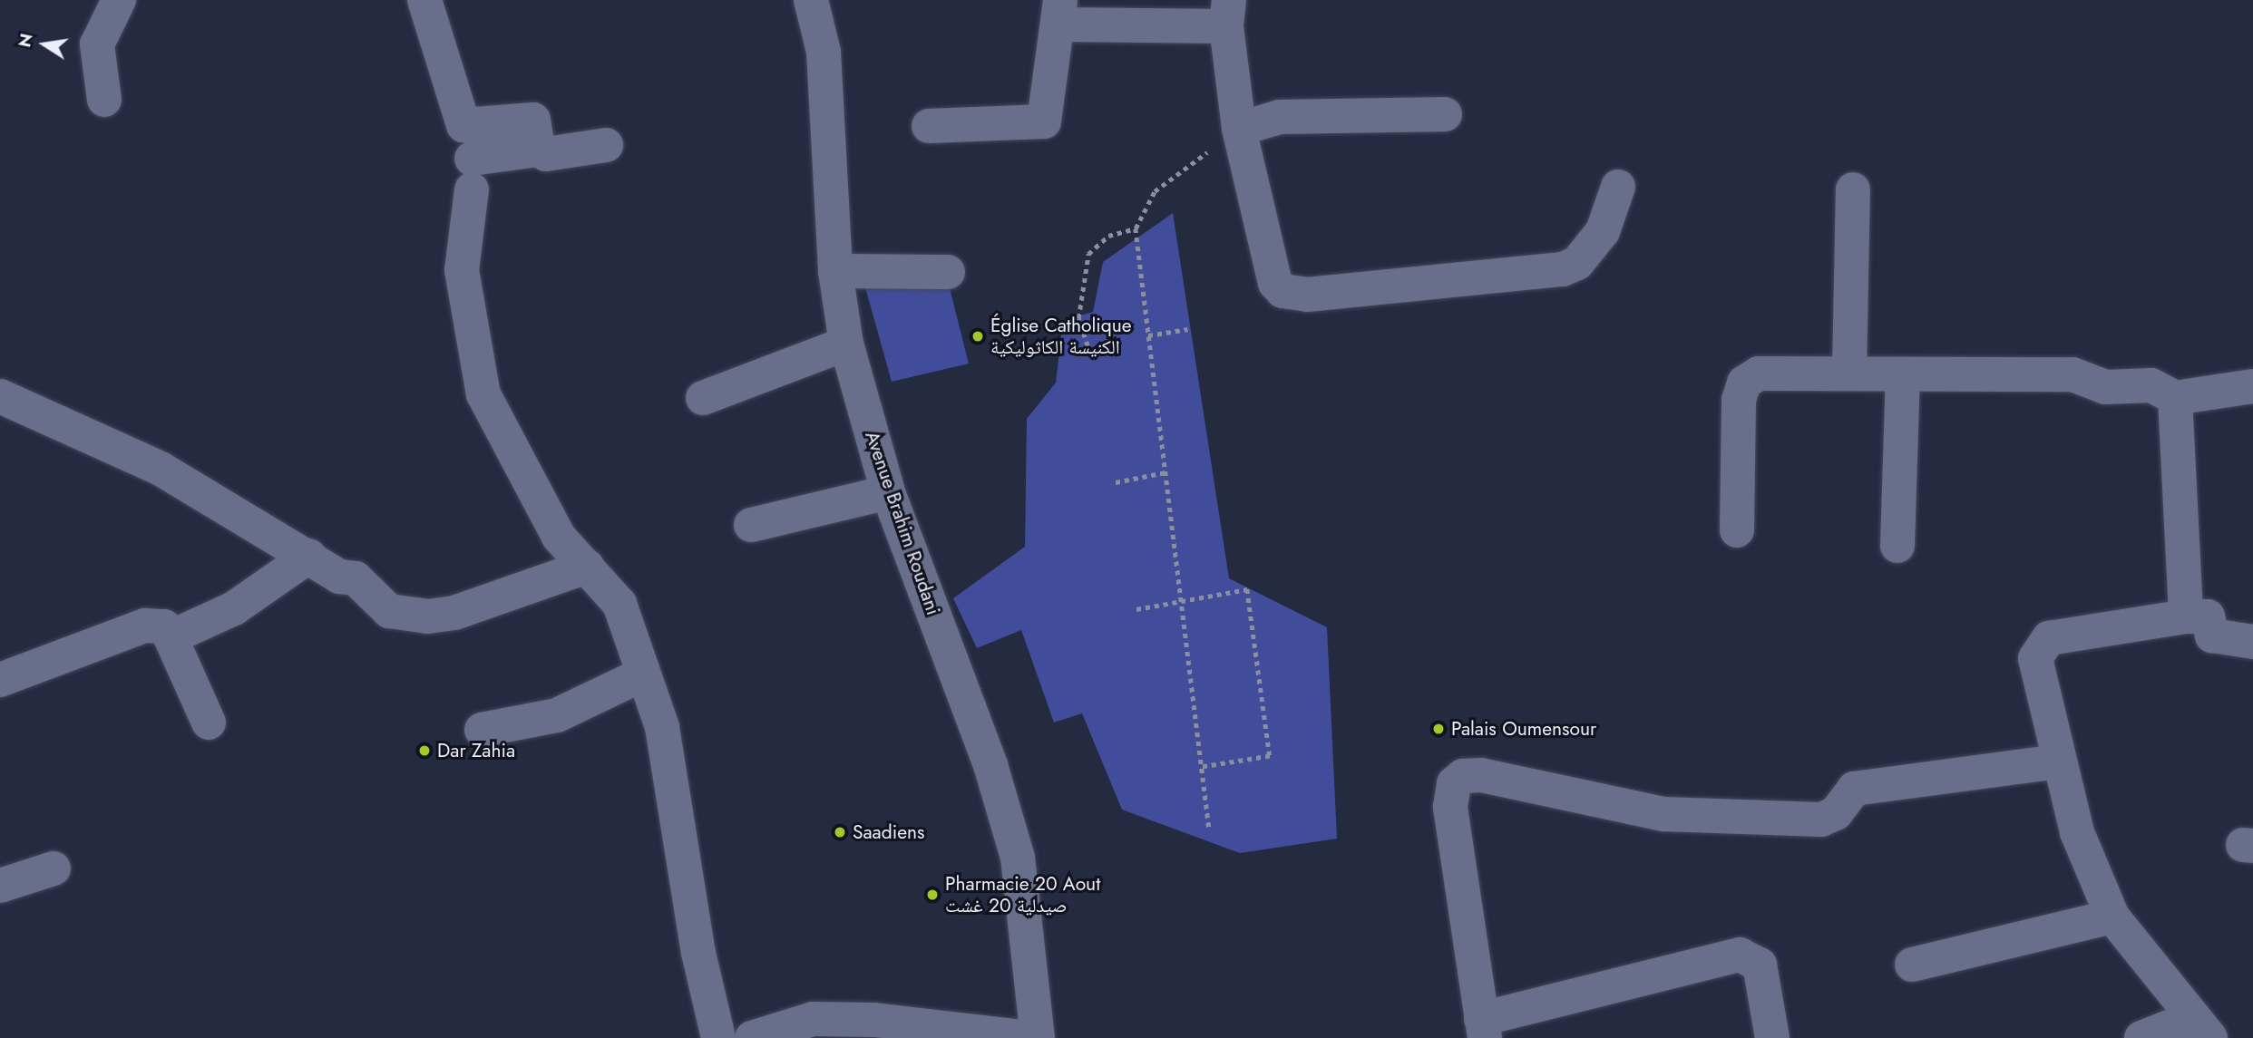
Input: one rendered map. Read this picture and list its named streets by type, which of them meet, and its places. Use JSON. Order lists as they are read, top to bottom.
{
  "streets": {
    "street": ["Avenue Brahim Roudani"]
  },
  "places": [
    "Église Catholique الكنيسة الكاثوليكية",
    "Palais Oumensour",
    "Dar Zahia",
    "Saadiens",
    "Pharmacie 20 Aout صيدلية 20 غشت"
  ],
  "north": "left"
}
